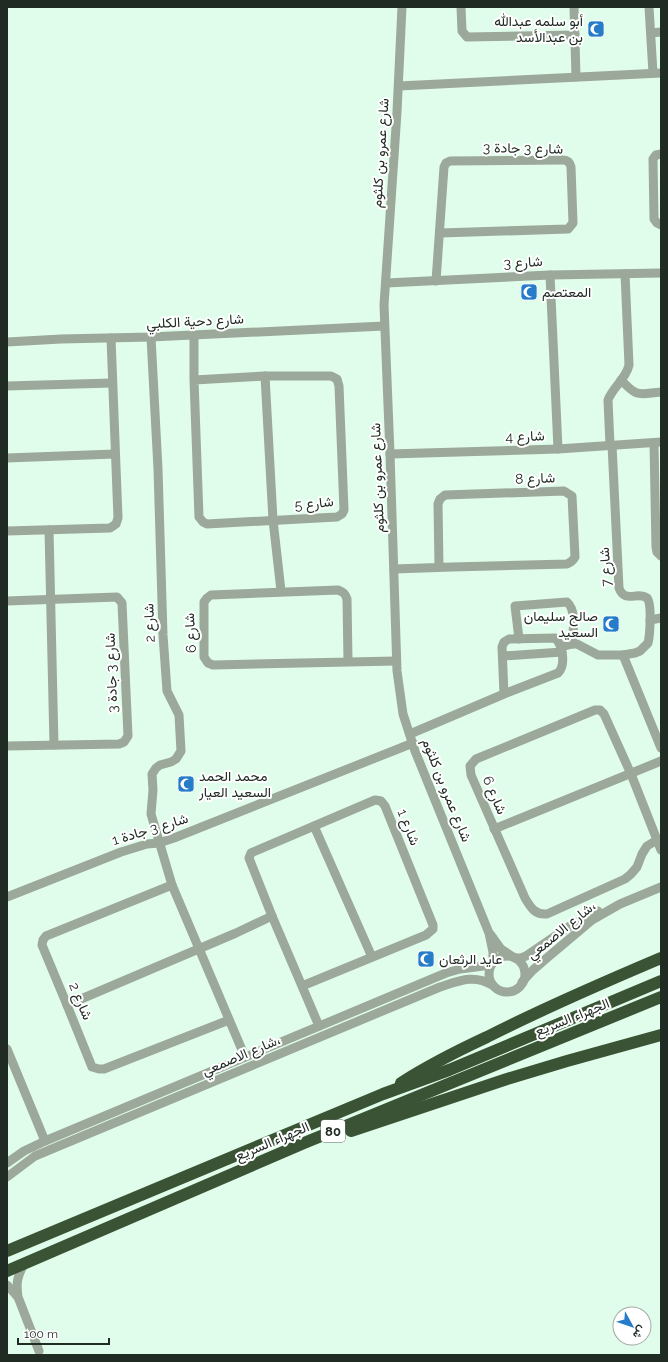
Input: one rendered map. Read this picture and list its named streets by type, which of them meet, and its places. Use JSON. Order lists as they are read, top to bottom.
{
  "streets": {
    "highway": ["الجهراء السريع", "80"],
    "street": [
      "شارع 3 جادة 3",
      "شارع عمرو بن كلثوم",
      "شارع 3",
      "شارع دحية الكلبي",
      "شارع 4",
      "شارع 8",
      "شارع 5",
      "شارع 7",
      "شارع 2",
      "شارع 6",
      "شارع 1",
      "شارع 3 جادة 1",
      "شارع الاصمعي،"
    ]
  },
  "crossings": [
    ["شارع 3 جادة 3", "شارع 3"],
    ["شارع عمرو بن كلثوم", "شارع 3"],
    ["شارع عمرو بن كلثوم", "شارع دحية الكلبي"],
    ["شارع عمرو بن كلثوم", "شارع 4"],
    ["شارع عمرو بن كلثوم", "شارع 8"],
    ["شارع عمرو بن كلثوم", "شارع 6"],
    ["شارع عمرو بن كلثوم", "شارع 3 جادة 1"],
    ["شارع عمرو بن كلثوم", "شارع الاصمعي،"],
    ["شارع دحية الكلبي", "شارع 5"],
    ["شارع دحية الكلبي", "شارع 2"],
    ["شارع 4", "شارع 7"],
    ["شارع 2", "شارع 3 جادة 1"],
    ["شارع 2", "شارع الاصمعي،"],
    ["شارع 1", "شارع الاصمعي،"]
  ],
  "places": {
    "mosque": [
      "أبو سلمه عبدالله بن عبدالأسد",
      "المعتصم",
      "صالح سليمان السعيد",
      "محمد الحمد السعيد العيار",
      "عايد الرثعان"
    ]
  },
  "scale_bar": "100 m",
  "north": "bottom right"
}
